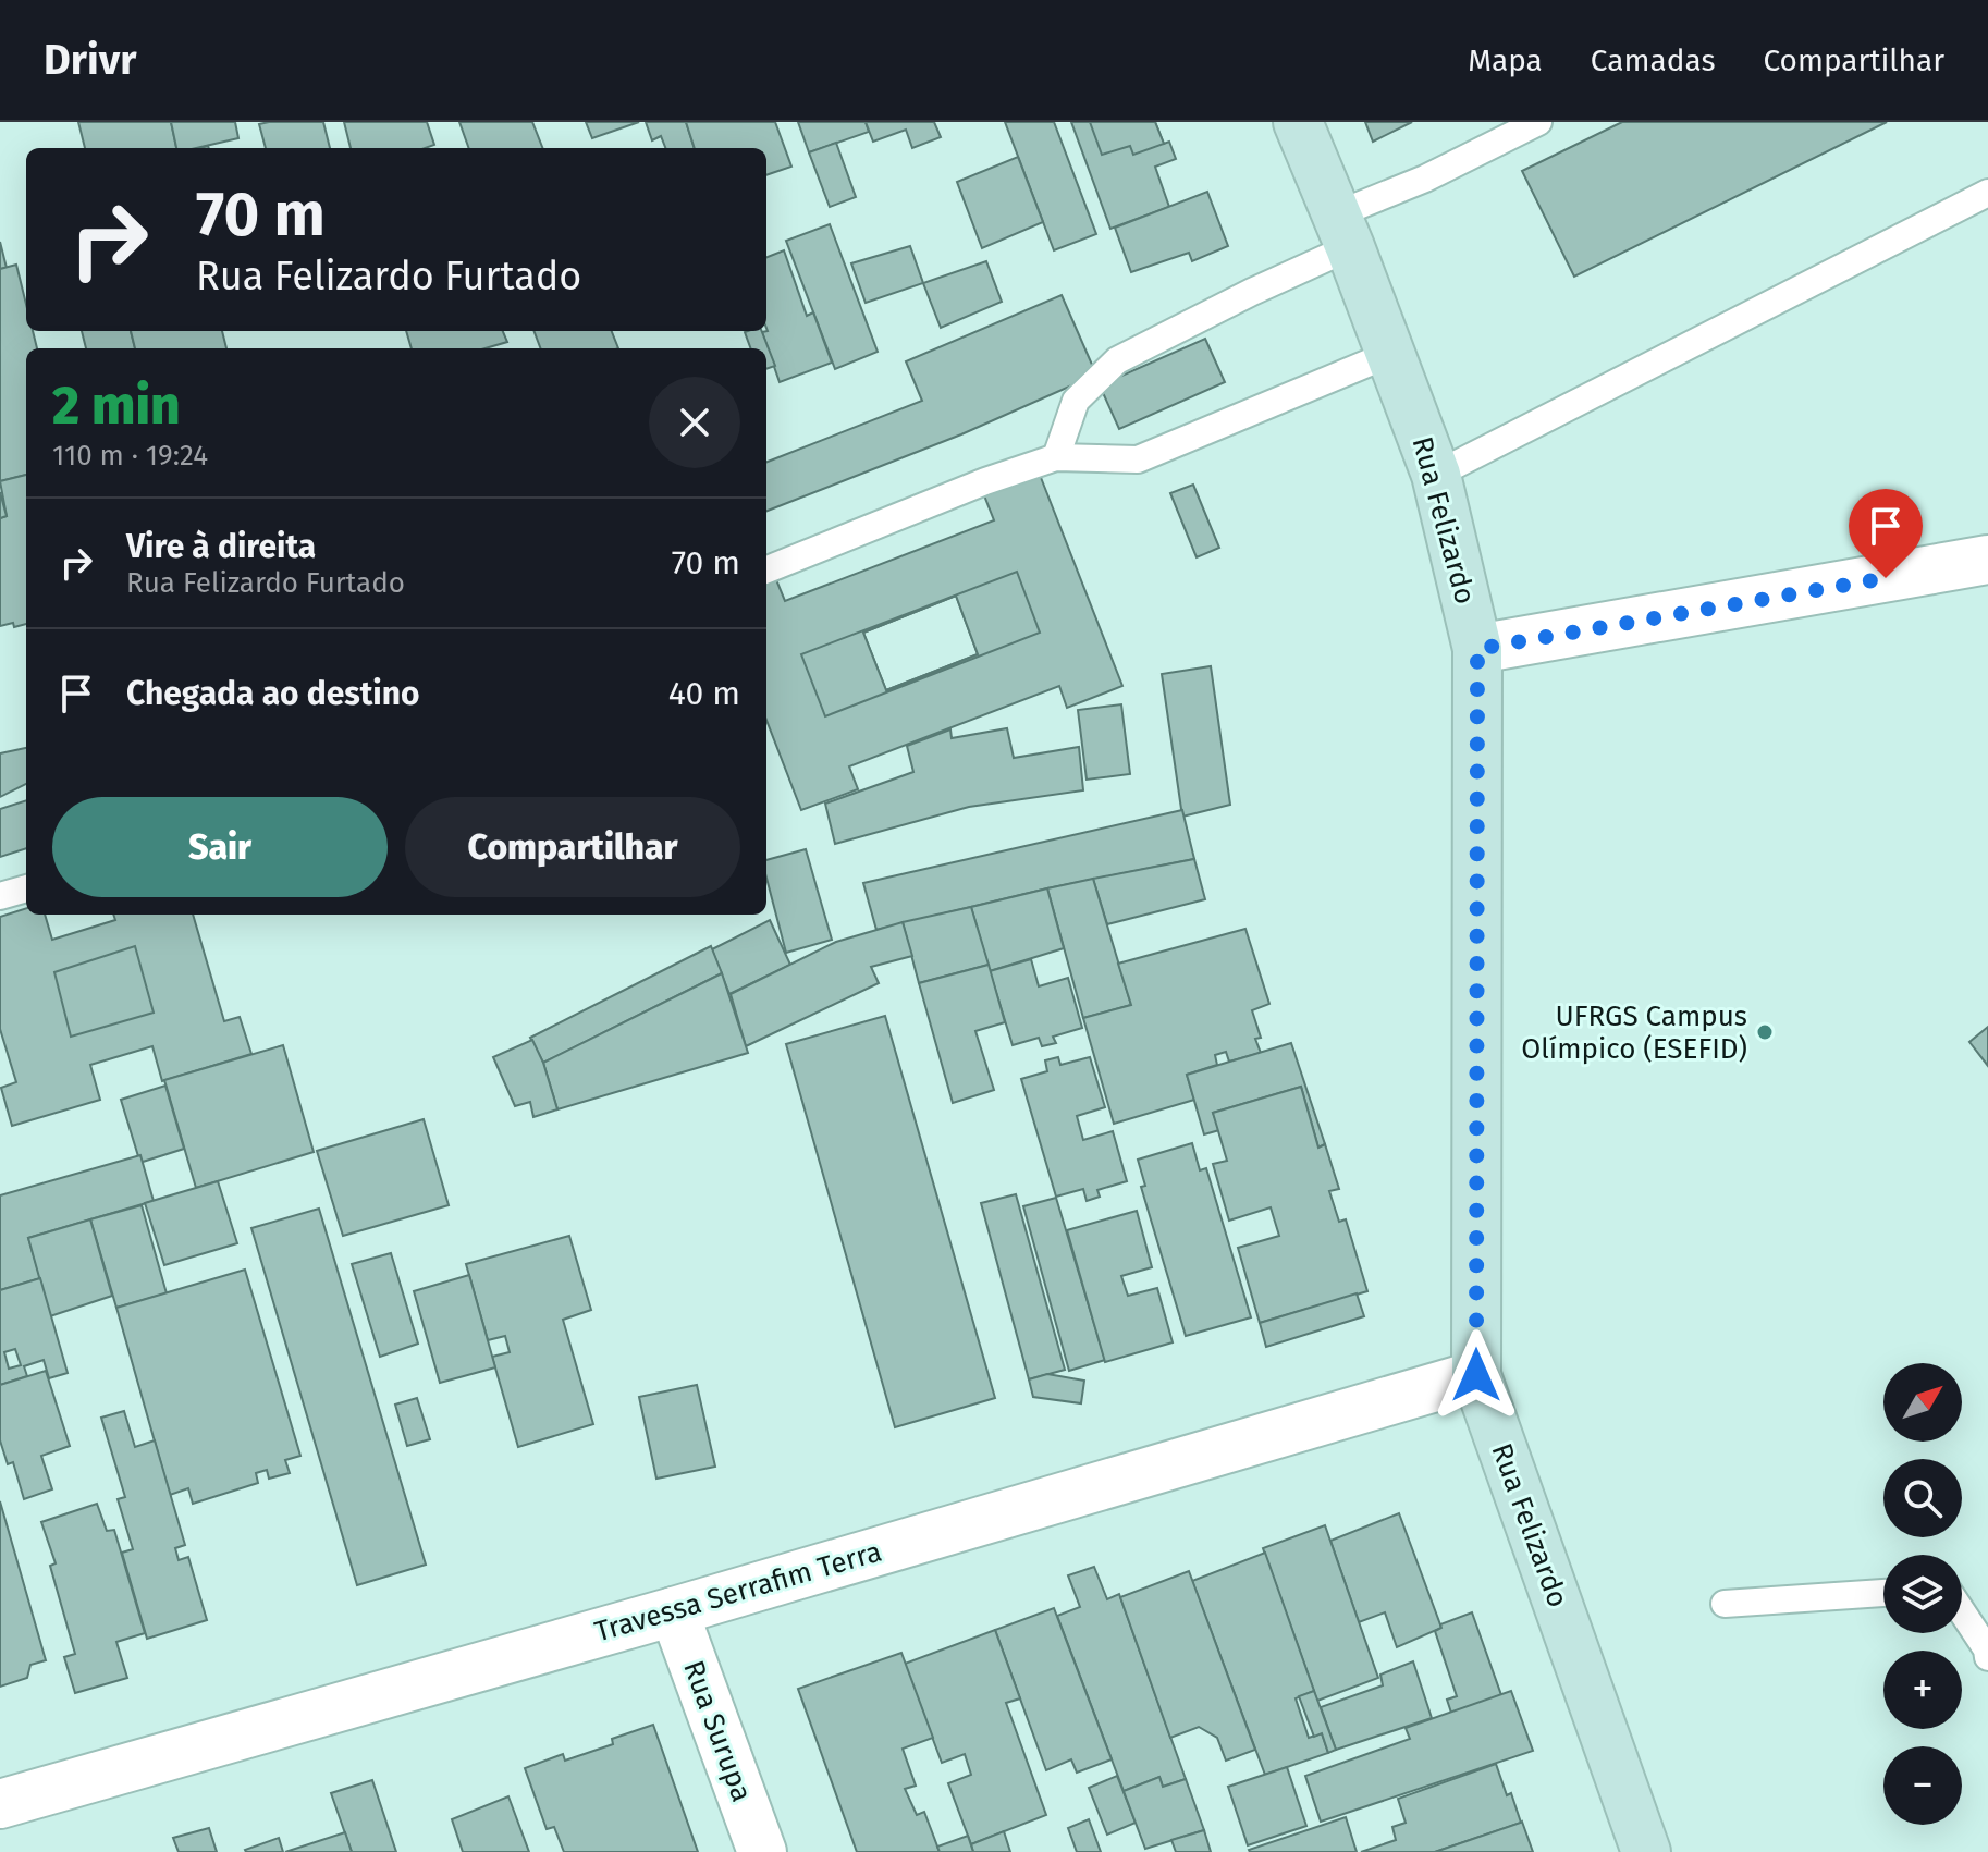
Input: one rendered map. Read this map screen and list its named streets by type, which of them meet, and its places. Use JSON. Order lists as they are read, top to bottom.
{
  "streets": {
    "main road": ["Rua Felizardo"],
    "street": ["Travessa Serrafim Terra", "Rua Surupa"]
  },
  "crossings": [
    ["Rua Felizardo", "Travessa Serrafim Terra"],
    ["Travessa Serrafim Terra", "Rua Surupa"]
  ],
  "places": ["UFRGS Campus Olímpico (ESEFID)"],
  "north": "top right",
  "page": {
    "header": "Drivr",
    "nav": ["Mapa", "Camadas", "Compartilhar"],
    "turn": ["70 m", "Rua Felizardo Furtado"],
    "heading": ["2 min", "110 m · 19:24"],
    "list": [
      {
        "name": "Vire à direita",
        "note": "Rua Felizardo Furtado",
        "value": "70 m"
      },
      {
        "name": "Chegada ao destino",
        "value": "40 m"
      }
    ],
    "buttons": ["Sair", "Compartilhar"],
    "map_buttons": ["+", "−"]
  }
}
